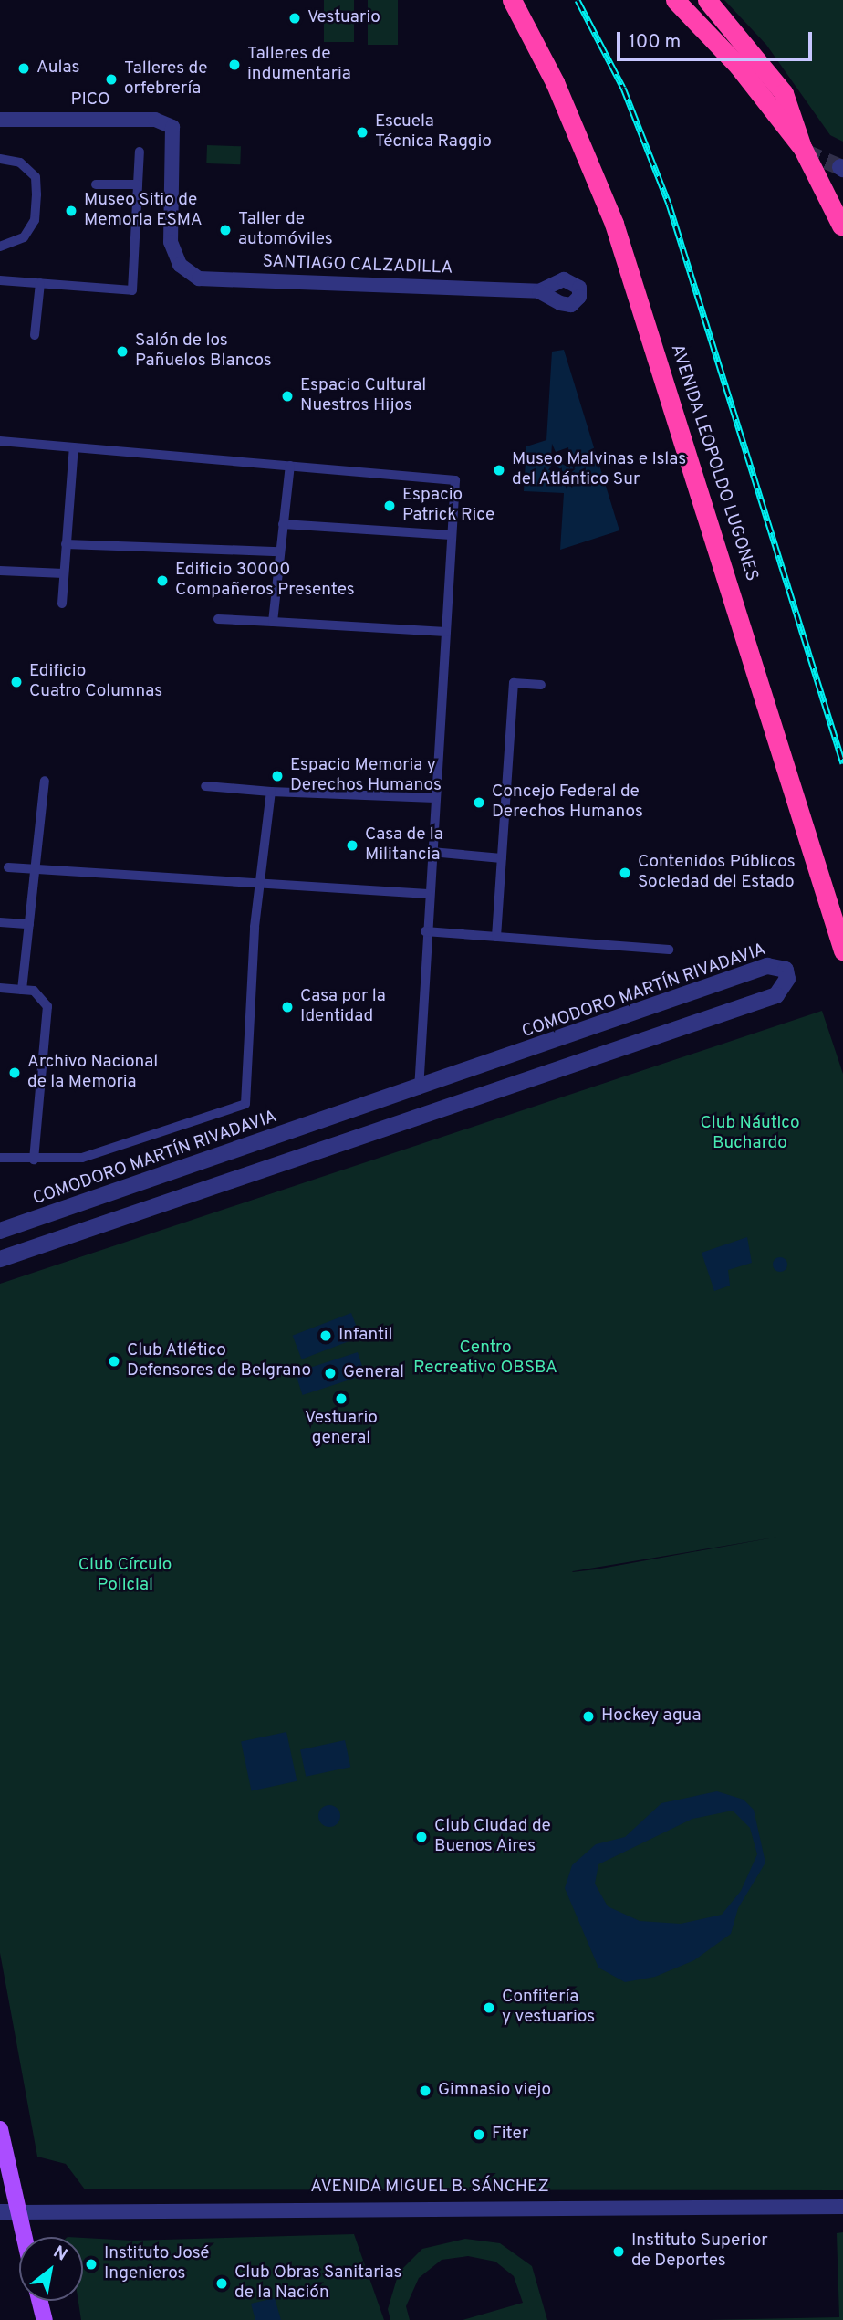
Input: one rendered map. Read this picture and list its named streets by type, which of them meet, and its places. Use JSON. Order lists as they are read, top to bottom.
{
  "streets": {
    "highway": ["AVENIDA LEOPOLDO LUGONES"],
    "street": [
      "PICO",
      "SANTIAGO CALZADILLA",
      "COMODORO MARTÍN RIVADAVIA",
      "AVENIDA MIGUEL B. SÁNCHEZ"
    ]
  },
  "crossings": [
    ["PICO", "SANTIAGO CALZADILLA"]
  ],
  "parks": ["Club Náutico Buchardo", "Centro Recreativo OBSBA", "Club Círculo Policial"],
  "places": [
    "Vestuario",
    "Talleres de indumentaria",
    "Aulas",
    "Talleres de orfebrería",
    "Escuela Técnica Raggio",
    "Museo Sitio de Memoria ESMA",
    "Taller de automóviles",
    "Salón de los Pañuelos Blancos",
    "Espacio Cultural Nuestros Hijos",
    "Museo Malvinas e Islas del Atlántico Sur",
    "Espacio Patrick Rice",
    "Edificio 30000 Compañeros Presentes",
    "Edificio Cuatro Columnas",
    "Espacio Memoria y Derechos Humanos",
    "Concejo Federal de Derechos Humanos",
    "Casa de la Militancia",
    "Contenidos Públicos Sociedad del Estado",
    "Casa por la Identidad",
    "Archivo Nacional de la Memoria",
    "Infantil",
    "Club Atlético Defensores de Belgrano",
    "General",
    "Vestuario general",
    "Hockey agua",
    "Club Ciudad de Buenos Aires",
    "Confitería y vestuarios",
    "Gimnasio viejo",
    "Fiter",
    "Instituto Superior de Deportes",
    "Instituto José Ingenieros",
    "Club Obras Sanitarias de la Nación"
  ],
  "scale_bar": "100 m",
  "north": "top right"
}
